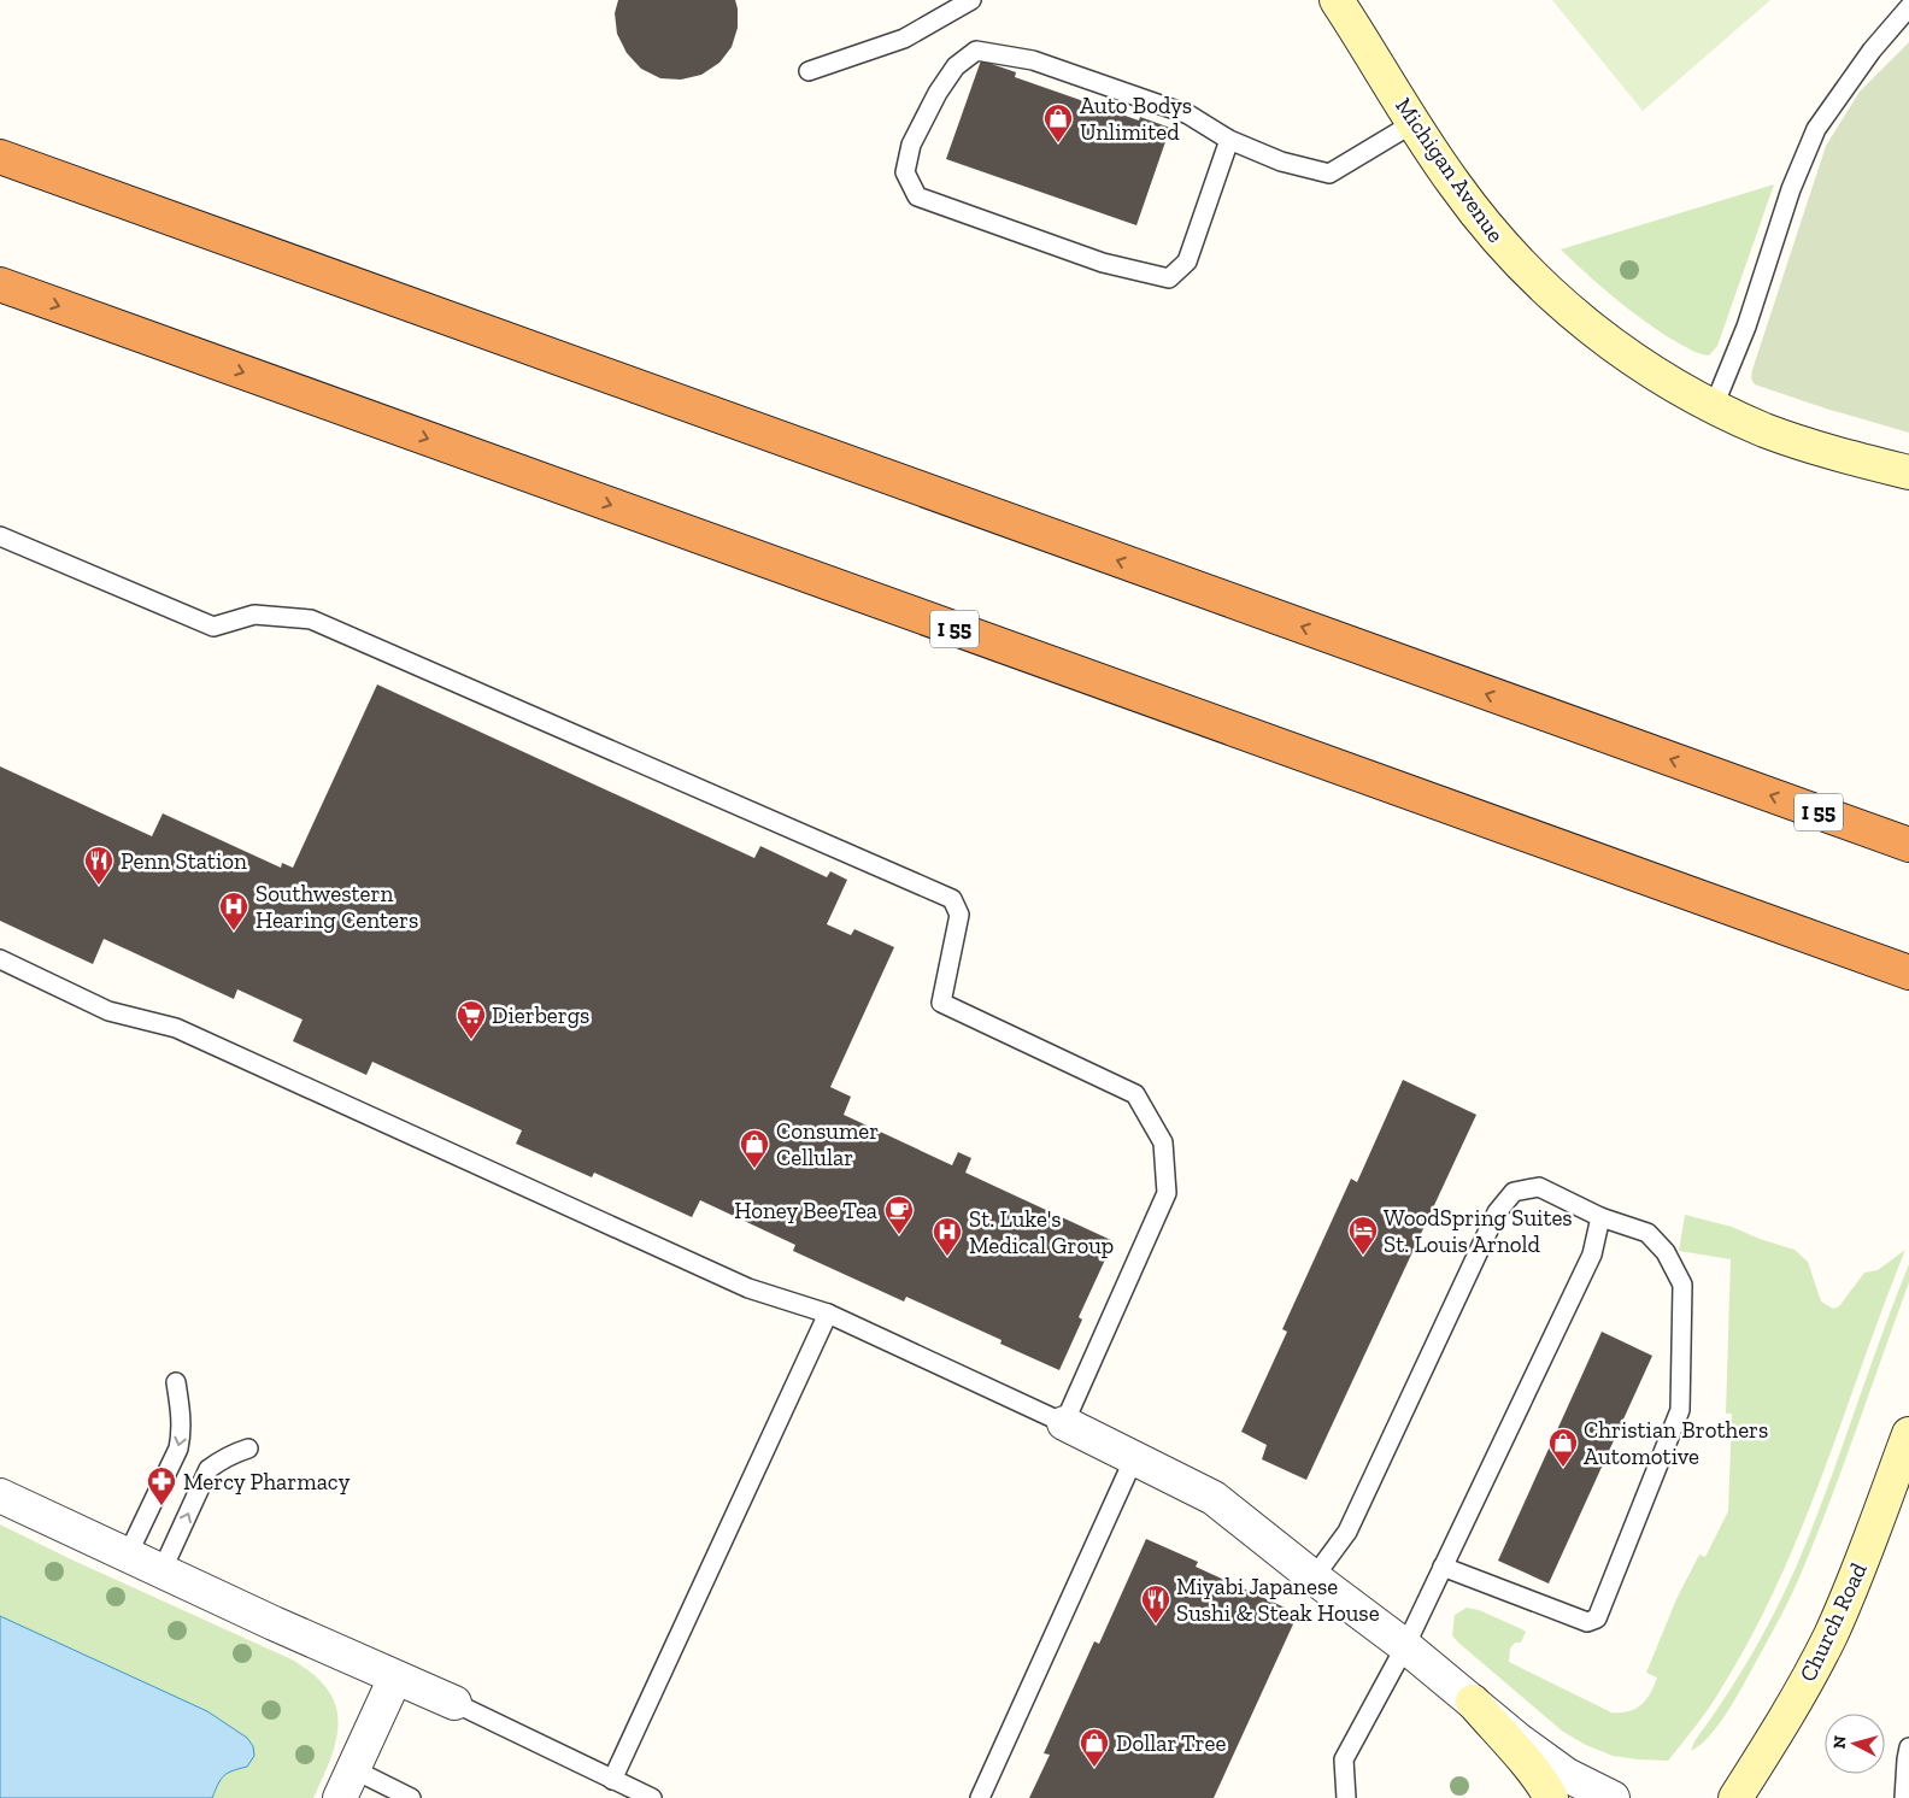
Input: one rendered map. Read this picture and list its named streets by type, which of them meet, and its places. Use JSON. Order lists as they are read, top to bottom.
{
  "streets": {
    "highway": ["I 55"],
    "street": ["Michigan Avenue", "Church Road"]
  },
  "places": {
    "shop": [
      "Auto Bodys Unlimited",
      "Consumer Cellular",
      "Christian Brothers Automotive",
      "Dollar Tree"
    ],
    "restaurant": ["Penn Station", "Miyabi Japanese Sushi & Steak House"],
    "hospital": ["Southwestern Hearing Centers", "St. Luke's Medical Group"],
    "supermarket": ["Dierbergs"],
    "cafe": ["Honey Bee Tea"],
    "hotel": ["WoodSpring Suites St. Louis Arnold"],
    "pharmacy": ["Mercy Pharmacy"]
  },
  "north": "left"
}
